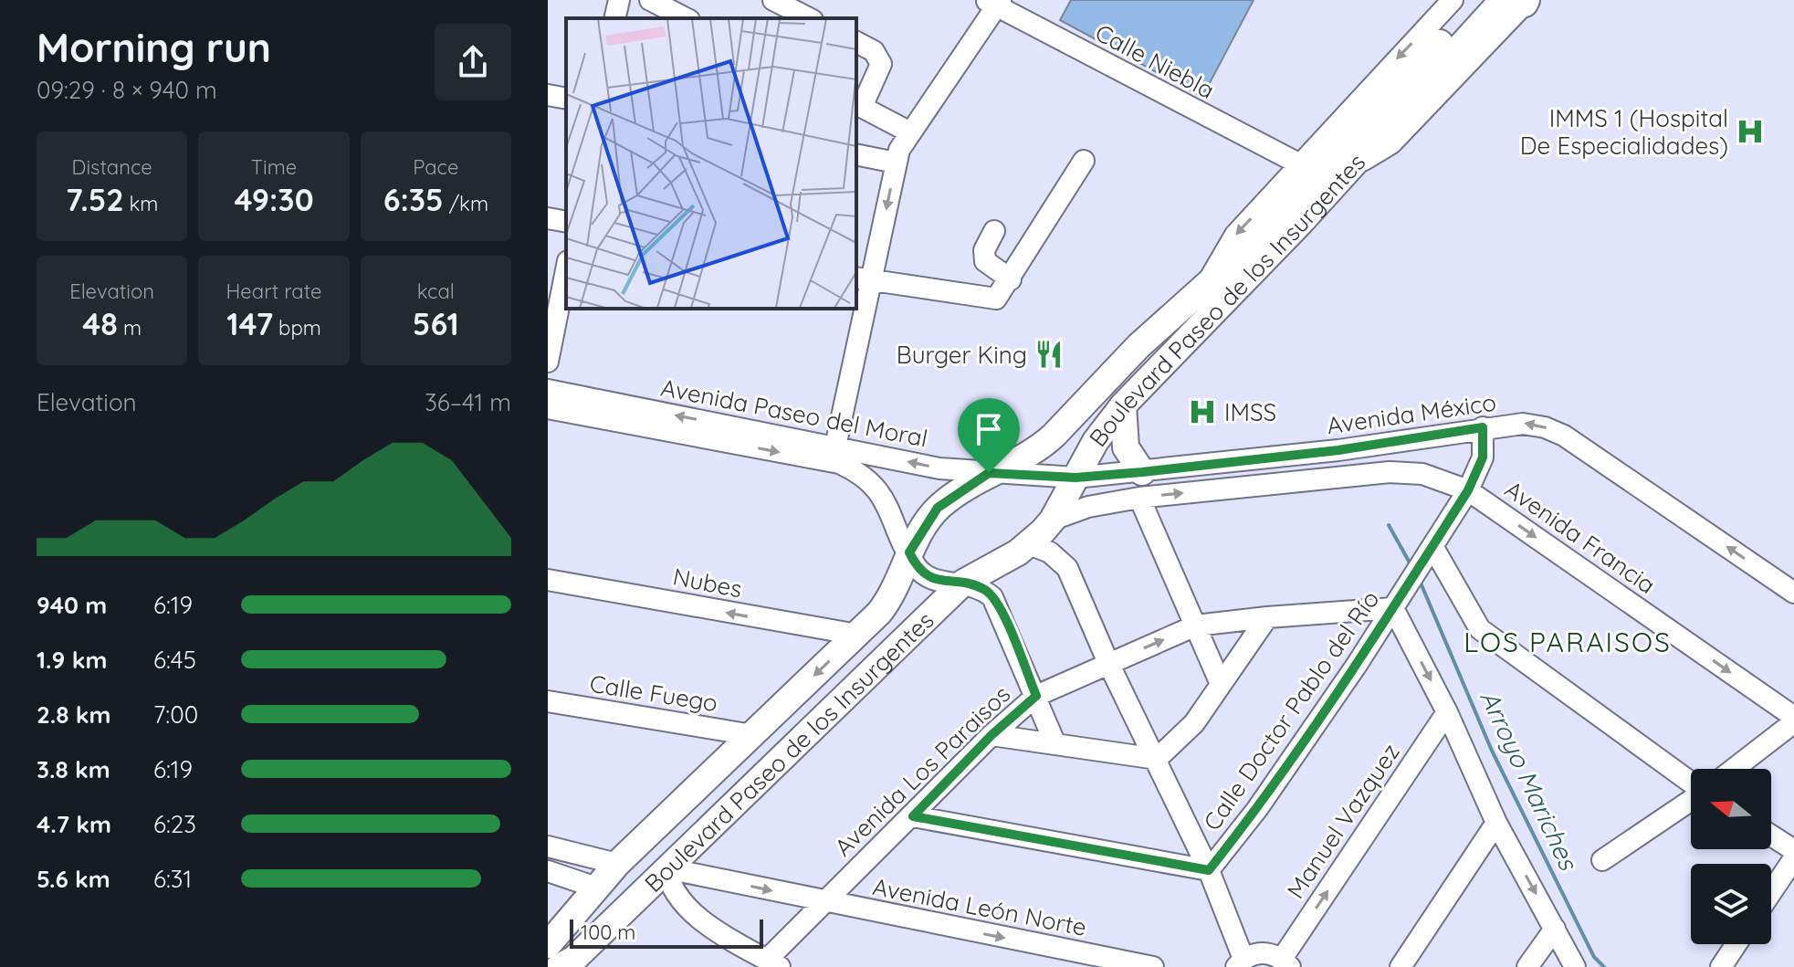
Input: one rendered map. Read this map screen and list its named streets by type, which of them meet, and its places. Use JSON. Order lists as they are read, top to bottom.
{
  "streets": {
    "main road": ["Boulevard Paseo de los Insurgentes"],
    "street": [
      "Calle Niebla",
      "Avenida Paseo del Moral",
      "Avenida México",
      "Avenida Francia",
      "Nubes",
      "Calle Fuego",
      "Calle Doctor Pablo del Río",
      "Avenida Los Paraisos",
      "Manuel Vazquez",
      "Avenida León Norte"
    ]
  },
  "crossings": [
    ["Boulevard Paseo de los Insurgentes", "Avenida Paseo del Moral"],
    ["Boulevard Paseo de los Insurgentes", "Avenida México"],
    ["Boulevard Paseo de los Insurgentes", "Avenida Francia"],
    ["Boulevard Paseo de los Insurgentes", "Nubes"],
    ["Boulevard Paseo de los Insurgentes", "Calle Fuego"],
    ["Boulevard Paseo de los Insurgentes", "Avenida León Norte"],
    ["Avenida Paseo del Moral", "Avenida México"],
    ["Avenida Paseo del Moral", "Avenida Los Paraisos"],
    ["Avenida México", "Avenida Francia"],
    ["Avenida México", "Calle Doctor Pablo del Río"],
    ["Avenida Francia", "Calle Doctor Pablo del Río"],
    ["Calle Doctor Pablo del Río", "Avenida Los Paraisos"],
    ["Avenida Los Paraisos", "Avenida León Norte"]
  ],
  "one_way": ["Avenida México", "Nubes"],
  "districts": ["LOS PARAISOS"],
  "water": ["Arroyo Mariches"],
  "places": {
    "hospital": ["IMMS 1 (Hospital De Especialidades)", "IMSS"],
    "restaurant": ["Burger King"]
  },
  "scale_bar": "100 m",
  "north": "left",
  "page": {
    "heading": ["Morning run", "09:29 · 8 × 940 m"],
    "stats": [
      ["Distance", "7.52 km"],
      ["Time", "49:30"],
      ["Pace", "6:35 /km"],
      ["Elevation", "48 m"],
      ["Heart rate", "147 bpm"],
      ["kcal", "561"]
    ],
    "chart": ["Elevation", "36–41 m"],
    "list": [
      {
        "name": "940 m",
        "note": "6:19"
      },
      {
        "name": "1.9 km",
        "note": "6:45"
      },
      {
        "name": "2.8 km",
        "note": "7:00"
      },
      {
        "name": "3.8 km",
        "note": "6:19"
      },
      {
        "name": "4.7 km",
        "note": "6:23"
      },
      {
        "name": "5.6 km",
        "note": "6:31"
      }
    ],
    "scale": "100 m"
  }
}
